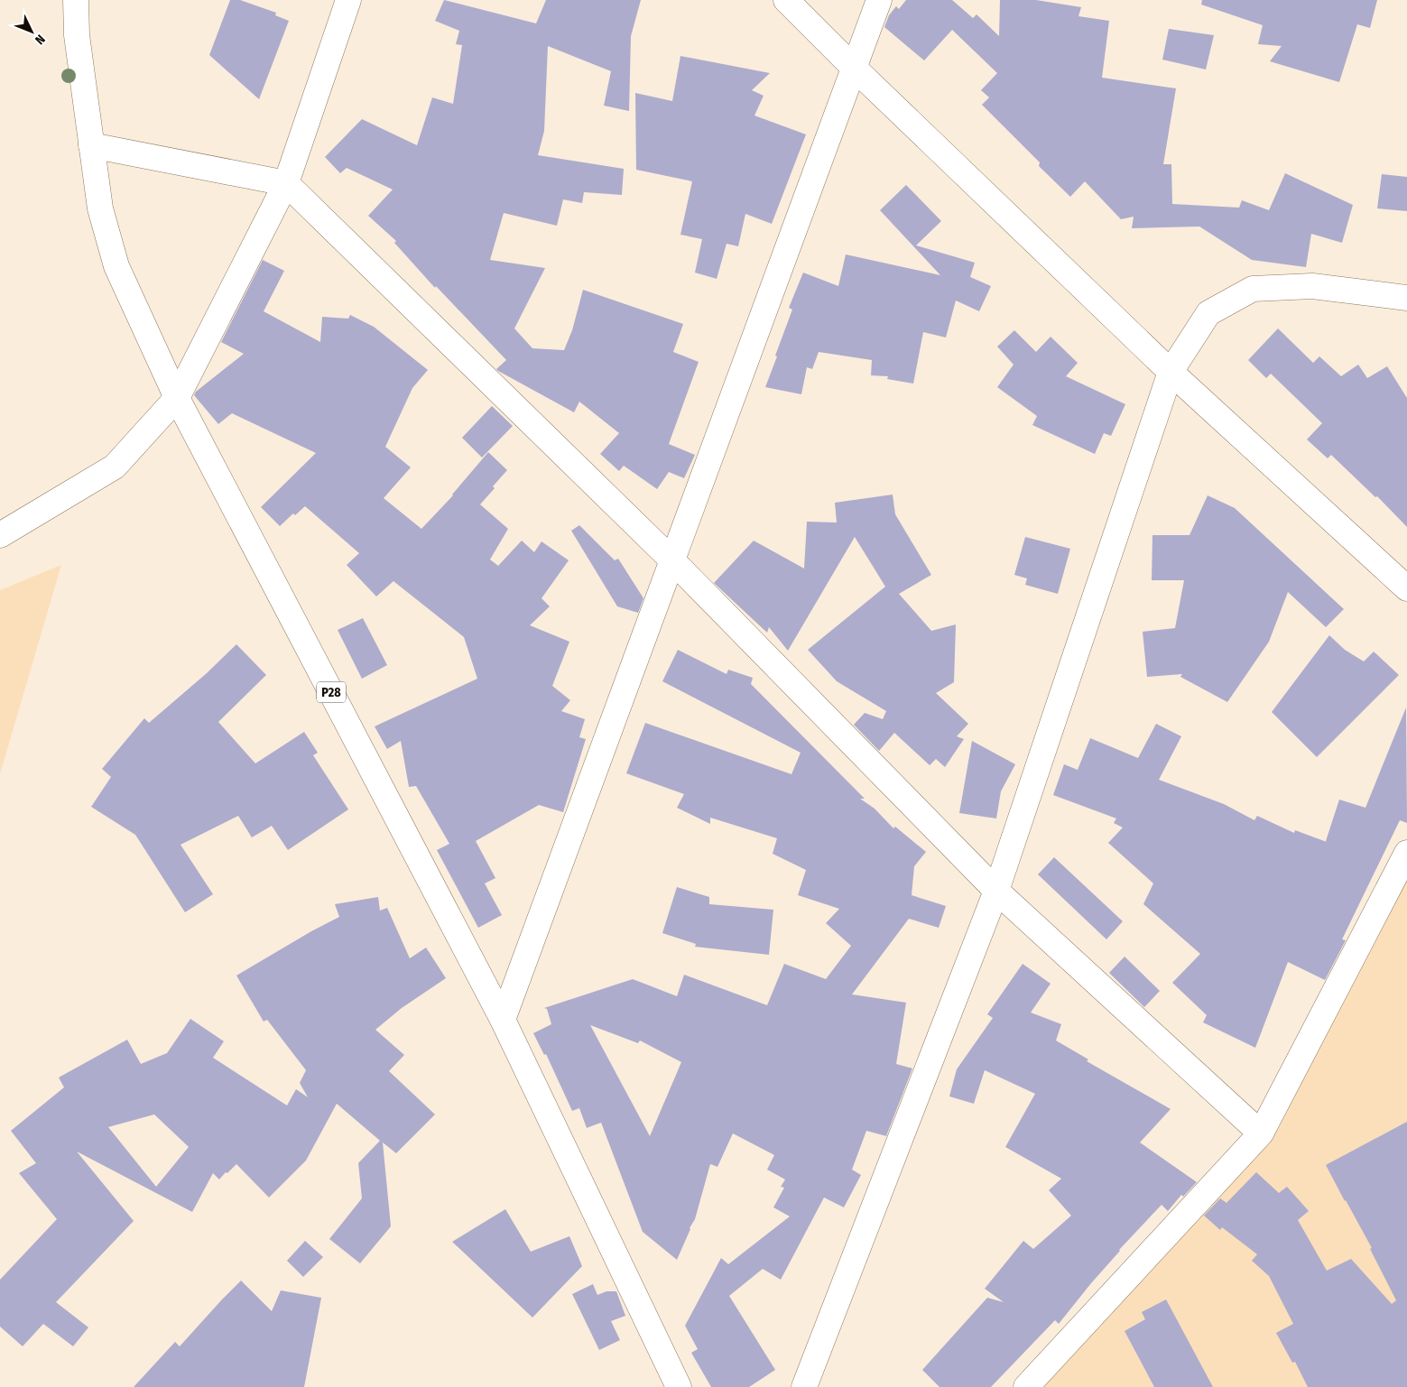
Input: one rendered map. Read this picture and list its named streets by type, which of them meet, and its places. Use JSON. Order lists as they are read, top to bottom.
{
  "streets": {
    "street": ["P28"]
  },
  "north": "bottom right"
}
